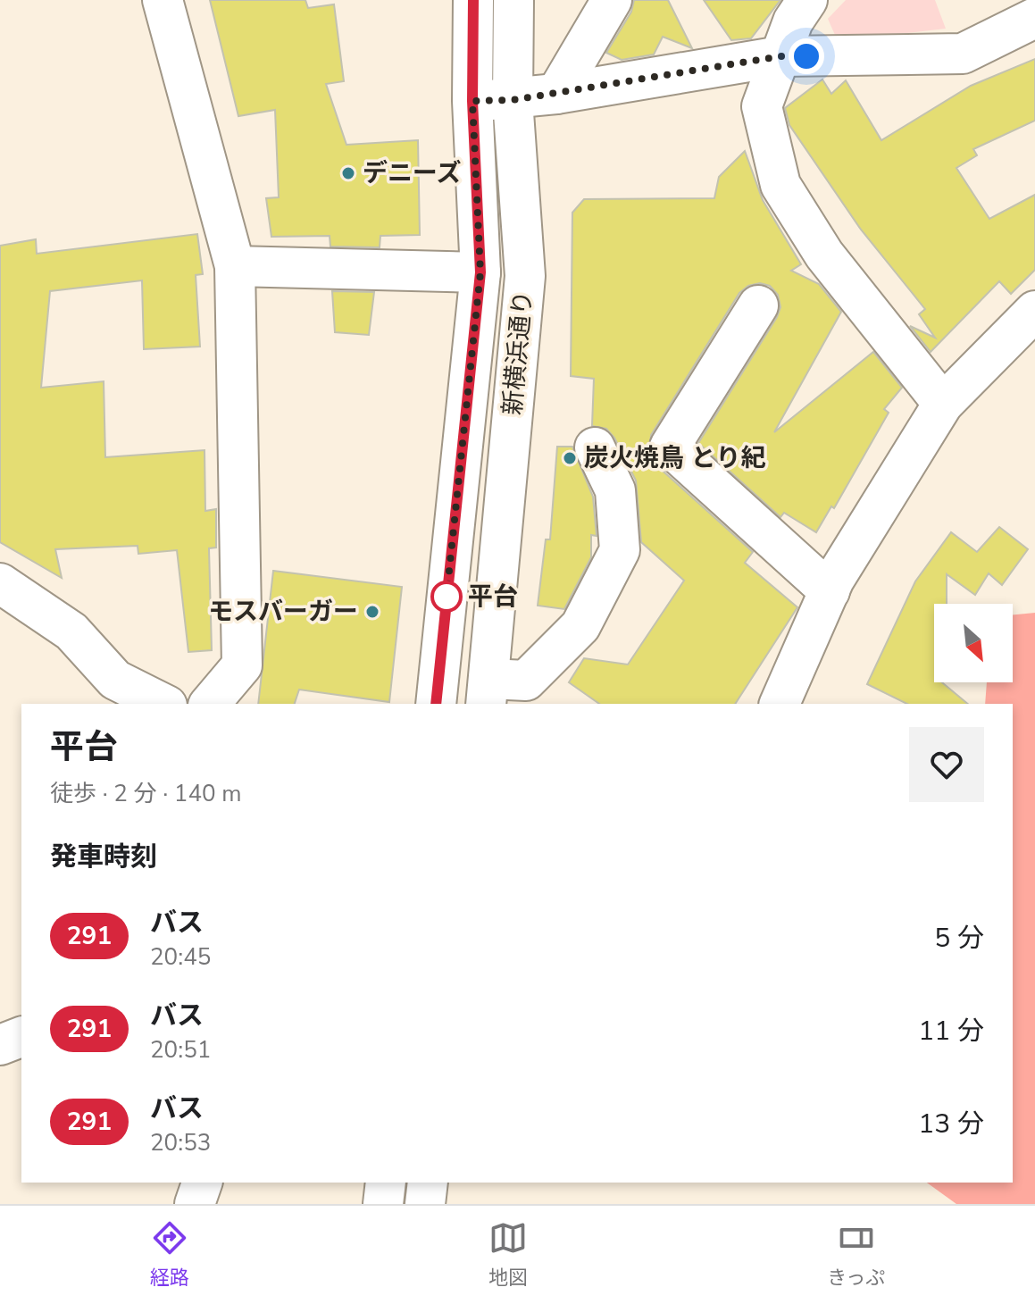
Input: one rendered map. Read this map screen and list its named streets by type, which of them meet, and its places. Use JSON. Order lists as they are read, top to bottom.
{
  "streets": {
    "street": ["新横浜通り"]
  },
  "places": [
    "デニーズ",
    "炭火焼鳥 とり紀",
    "平台",
    "モスバーガー"
  ],
  "lines": ["bus line 291"],
  "north": "bottom right",
  "page": {
    "heading": [
      ["平台", "徒歩 · 2 分 · 140 m"],
      "発車時刻"
    ],
    "list": [
      {
        "mark": "291",
        "name": "バス",
        "note": "20:45",
        "value": "5 分"
      },
      {
        "mark": "291",
        "name": "バス",
        "note": "20:51",
        "value": "11 分"
      },
      {
        "mark": "291",
        "name": "バス",
        "note": "20:53",
        "value": "13 分"
      }
    ],
    "tabs": ["経路", "地図", "きっぷ"]
  }
}
